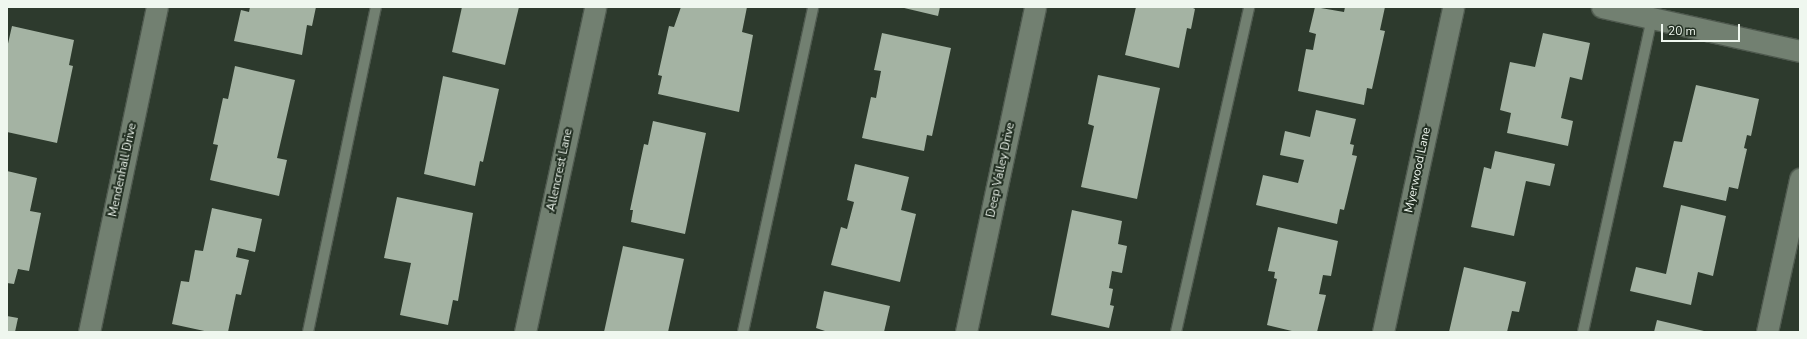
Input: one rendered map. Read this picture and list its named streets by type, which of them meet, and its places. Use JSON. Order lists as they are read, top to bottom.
{
  "streets": {
    "street": [
      "Mendenhall Drive",
      "Allencrest Lane",
      "Deep Valley Drive",
      "Myerwood Lane"
    ]
  },
  "scale_bar": "20 m"
}
